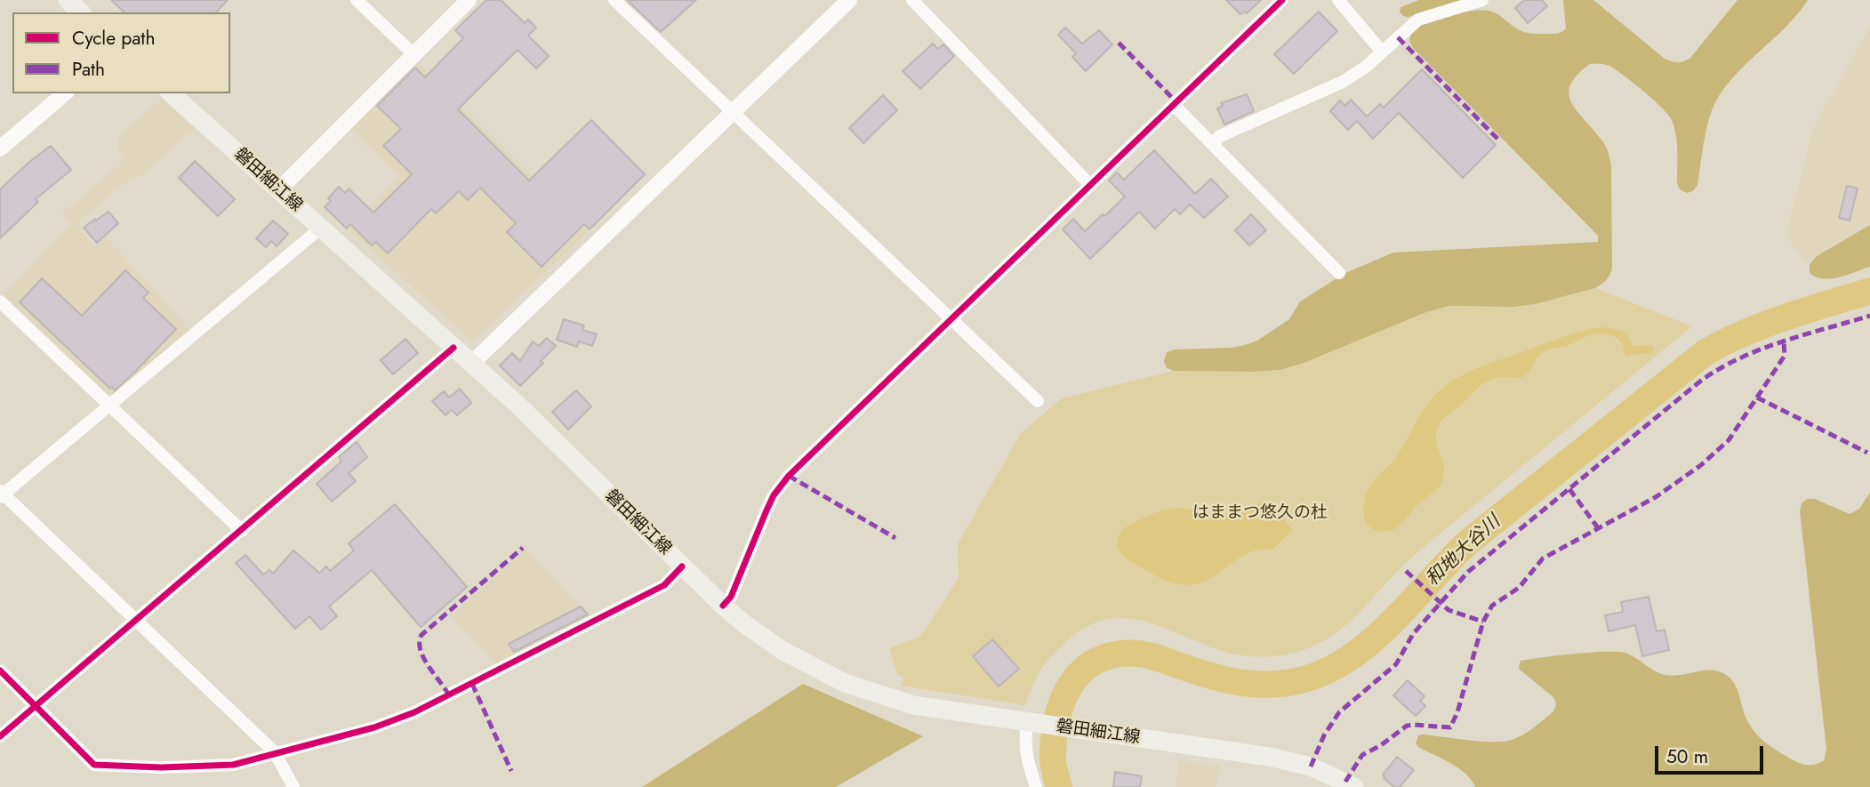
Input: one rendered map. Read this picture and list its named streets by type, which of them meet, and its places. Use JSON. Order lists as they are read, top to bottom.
{
  "streets": {
    "main road": ["磐田細江線"]
  },
  "water": ["和地大谷川"],
  "parks": ["はままつ悠久の杜"],
  "legend": ["Cycle path", "Path"],
  "scale_bar": "50 m"
}
